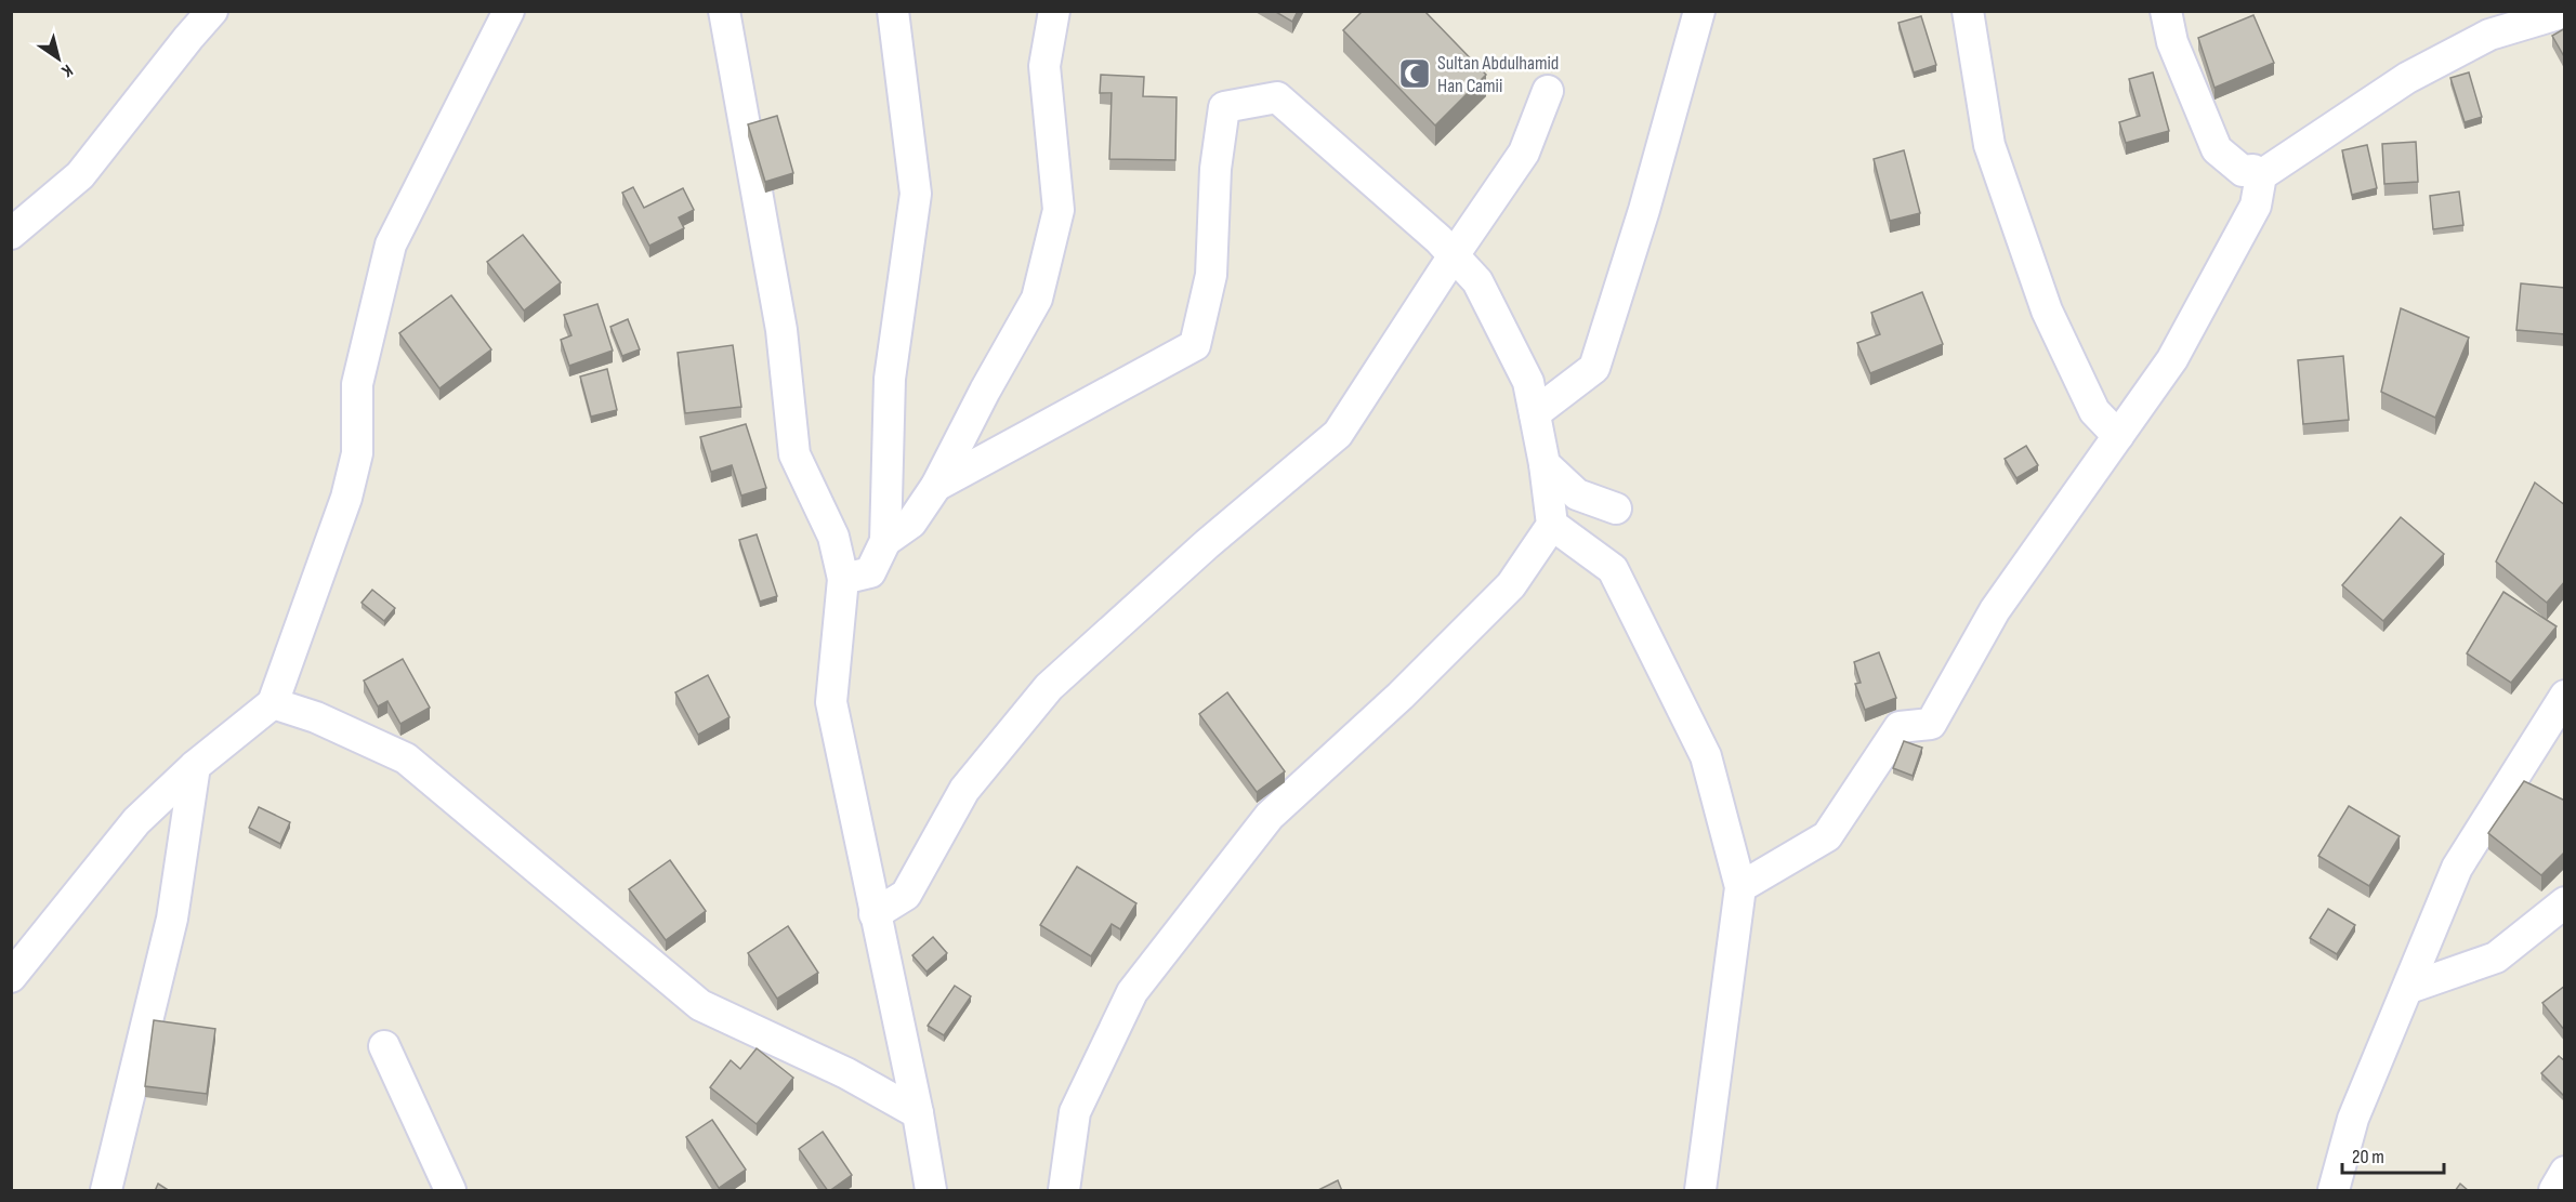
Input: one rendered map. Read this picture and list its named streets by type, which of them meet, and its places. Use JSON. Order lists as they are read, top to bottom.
{
  "places": {
    "mosque": ["Sultan Abdulhamid Han Camii"]
  },
  "scale_bar": "20 m",
  "north": "bottom right"
}
